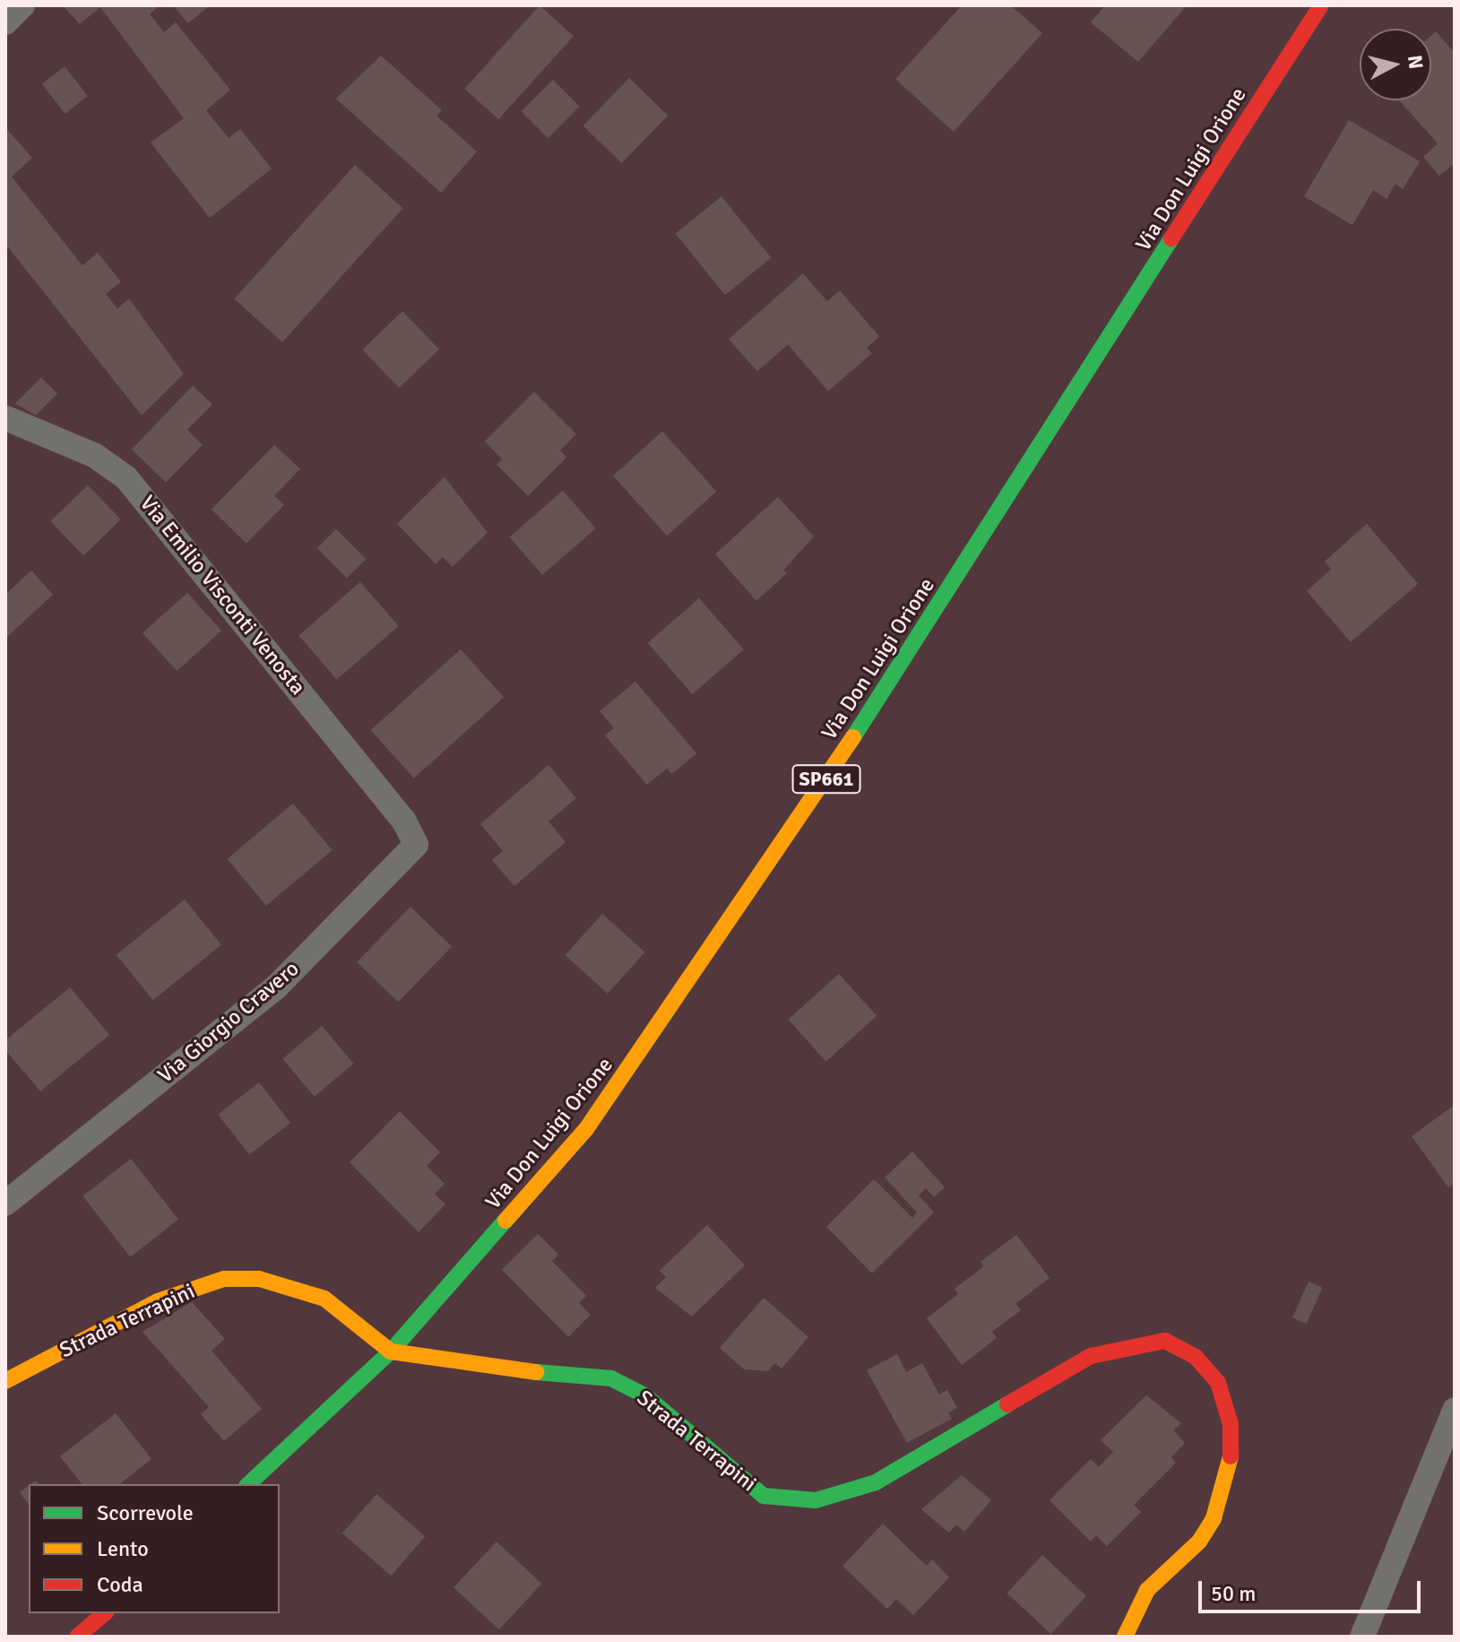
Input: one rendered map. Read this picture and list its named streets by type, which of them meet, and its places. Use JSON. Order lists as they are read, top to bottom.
{
  "streets": {
    "main road": ["Via Don Luigi Orione", "SP661", "Strada Terrapini"],
    "street": ["Via Emilio Visconti Venosta", "Via Giorgio Cravero"]
  },
  "crossings": [
    ["Via Don Luigi Orione", "Strada Terrapini"],
    ["Via Emilio Visconti Venosta", "Via Giorgio Cravero"]
  ],
  "legend": ["Scorrevole", "Lento", "Coda"],
  "scale_bar": "50 m",
  "north": "right"
}
